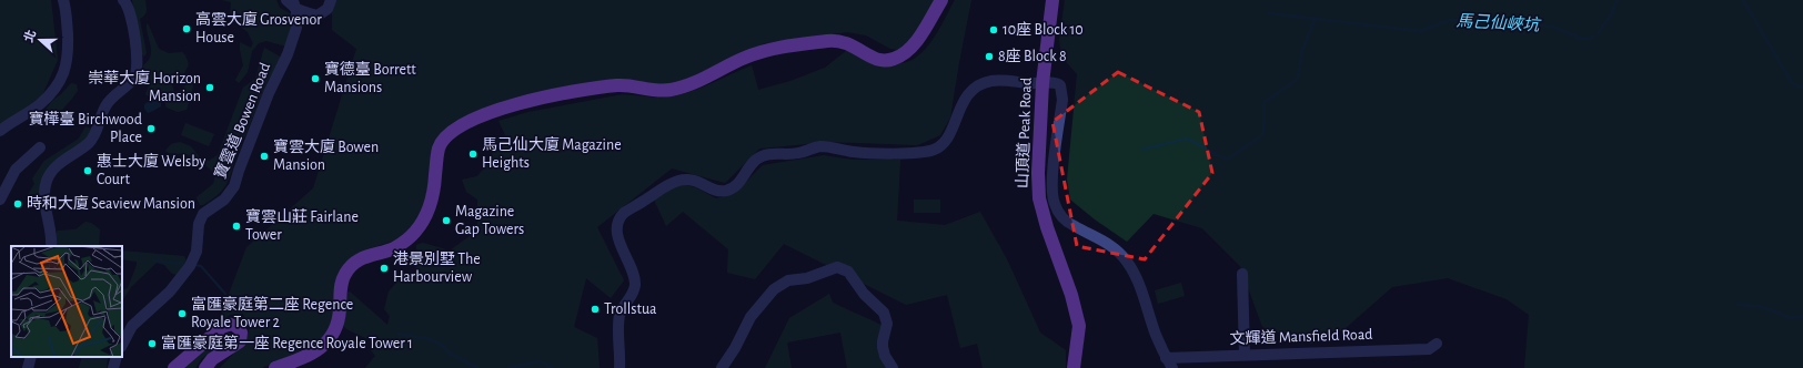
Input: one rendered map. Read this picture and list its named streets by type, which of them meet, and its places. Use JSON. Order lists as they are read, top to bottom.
{
  "streets": {
    "main road": ["山頂道 Peak Road"],
    "street": ["寶雲道 Bowen Road", "文輝道 Mansfield Road"]
  },
  "water": ["馬己仙峽坑"],
  "places": [
    "高雲大廈 Grosvenor House",
    "10座 Block 10",
    "8座 Block 8",
    "寶德臺 Borrett Mansions",
    "崇華大廈 Horizon Mansion",
    "寶樺臺 Birchwood Place",
    "馬己仙大廈 Magazine Heights",
    "寶雲大廈 Bowen Mansion",
    "惠士大廈 Welsby Court",
    "時和大廈 Seaview Mansion",
    "Magazine Gap Towers",
    "寶雲山莊 Fairlane Tower",
    "港景別墅 The Harbourview",
    "Trollstua",
    "富匯豪庭第二座 Regence Royale Tower 2",
    "富匯豪庭第一座 Regence Royale Tower 1"
  ],
  "north": "left"
}
